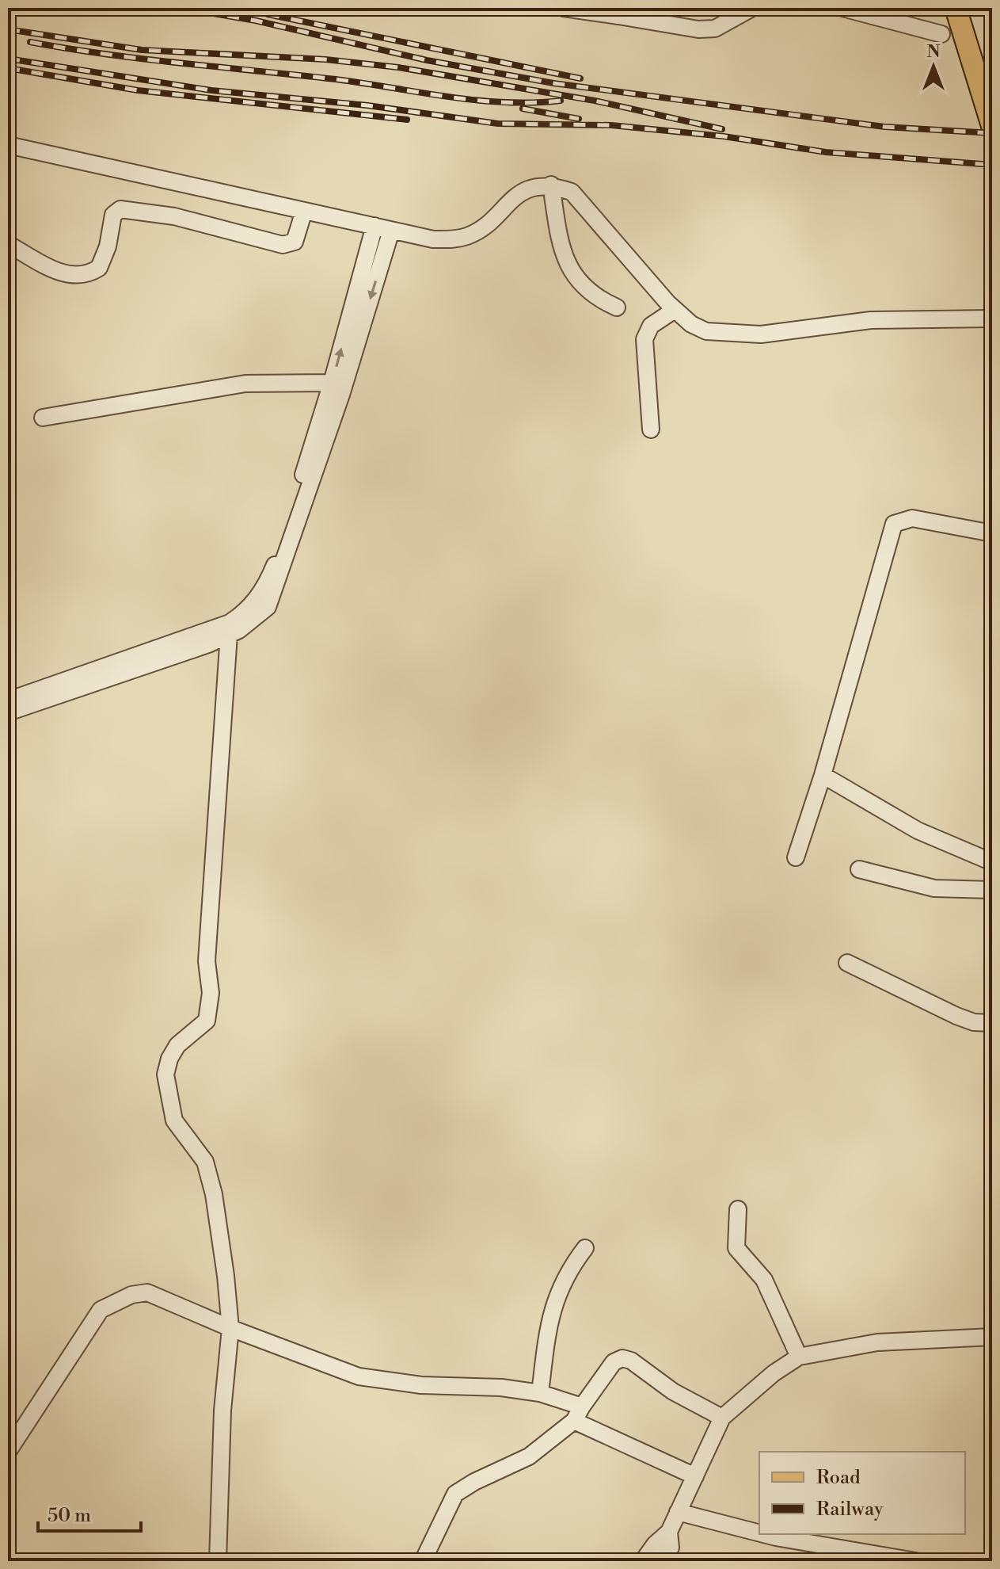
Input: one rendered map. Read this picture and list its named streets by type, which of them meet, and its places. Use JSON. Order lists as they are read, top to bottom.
{
  "legend": ["Road", "Railway"],
  "scale_bar": "50 m",
  "north": "top"
}
